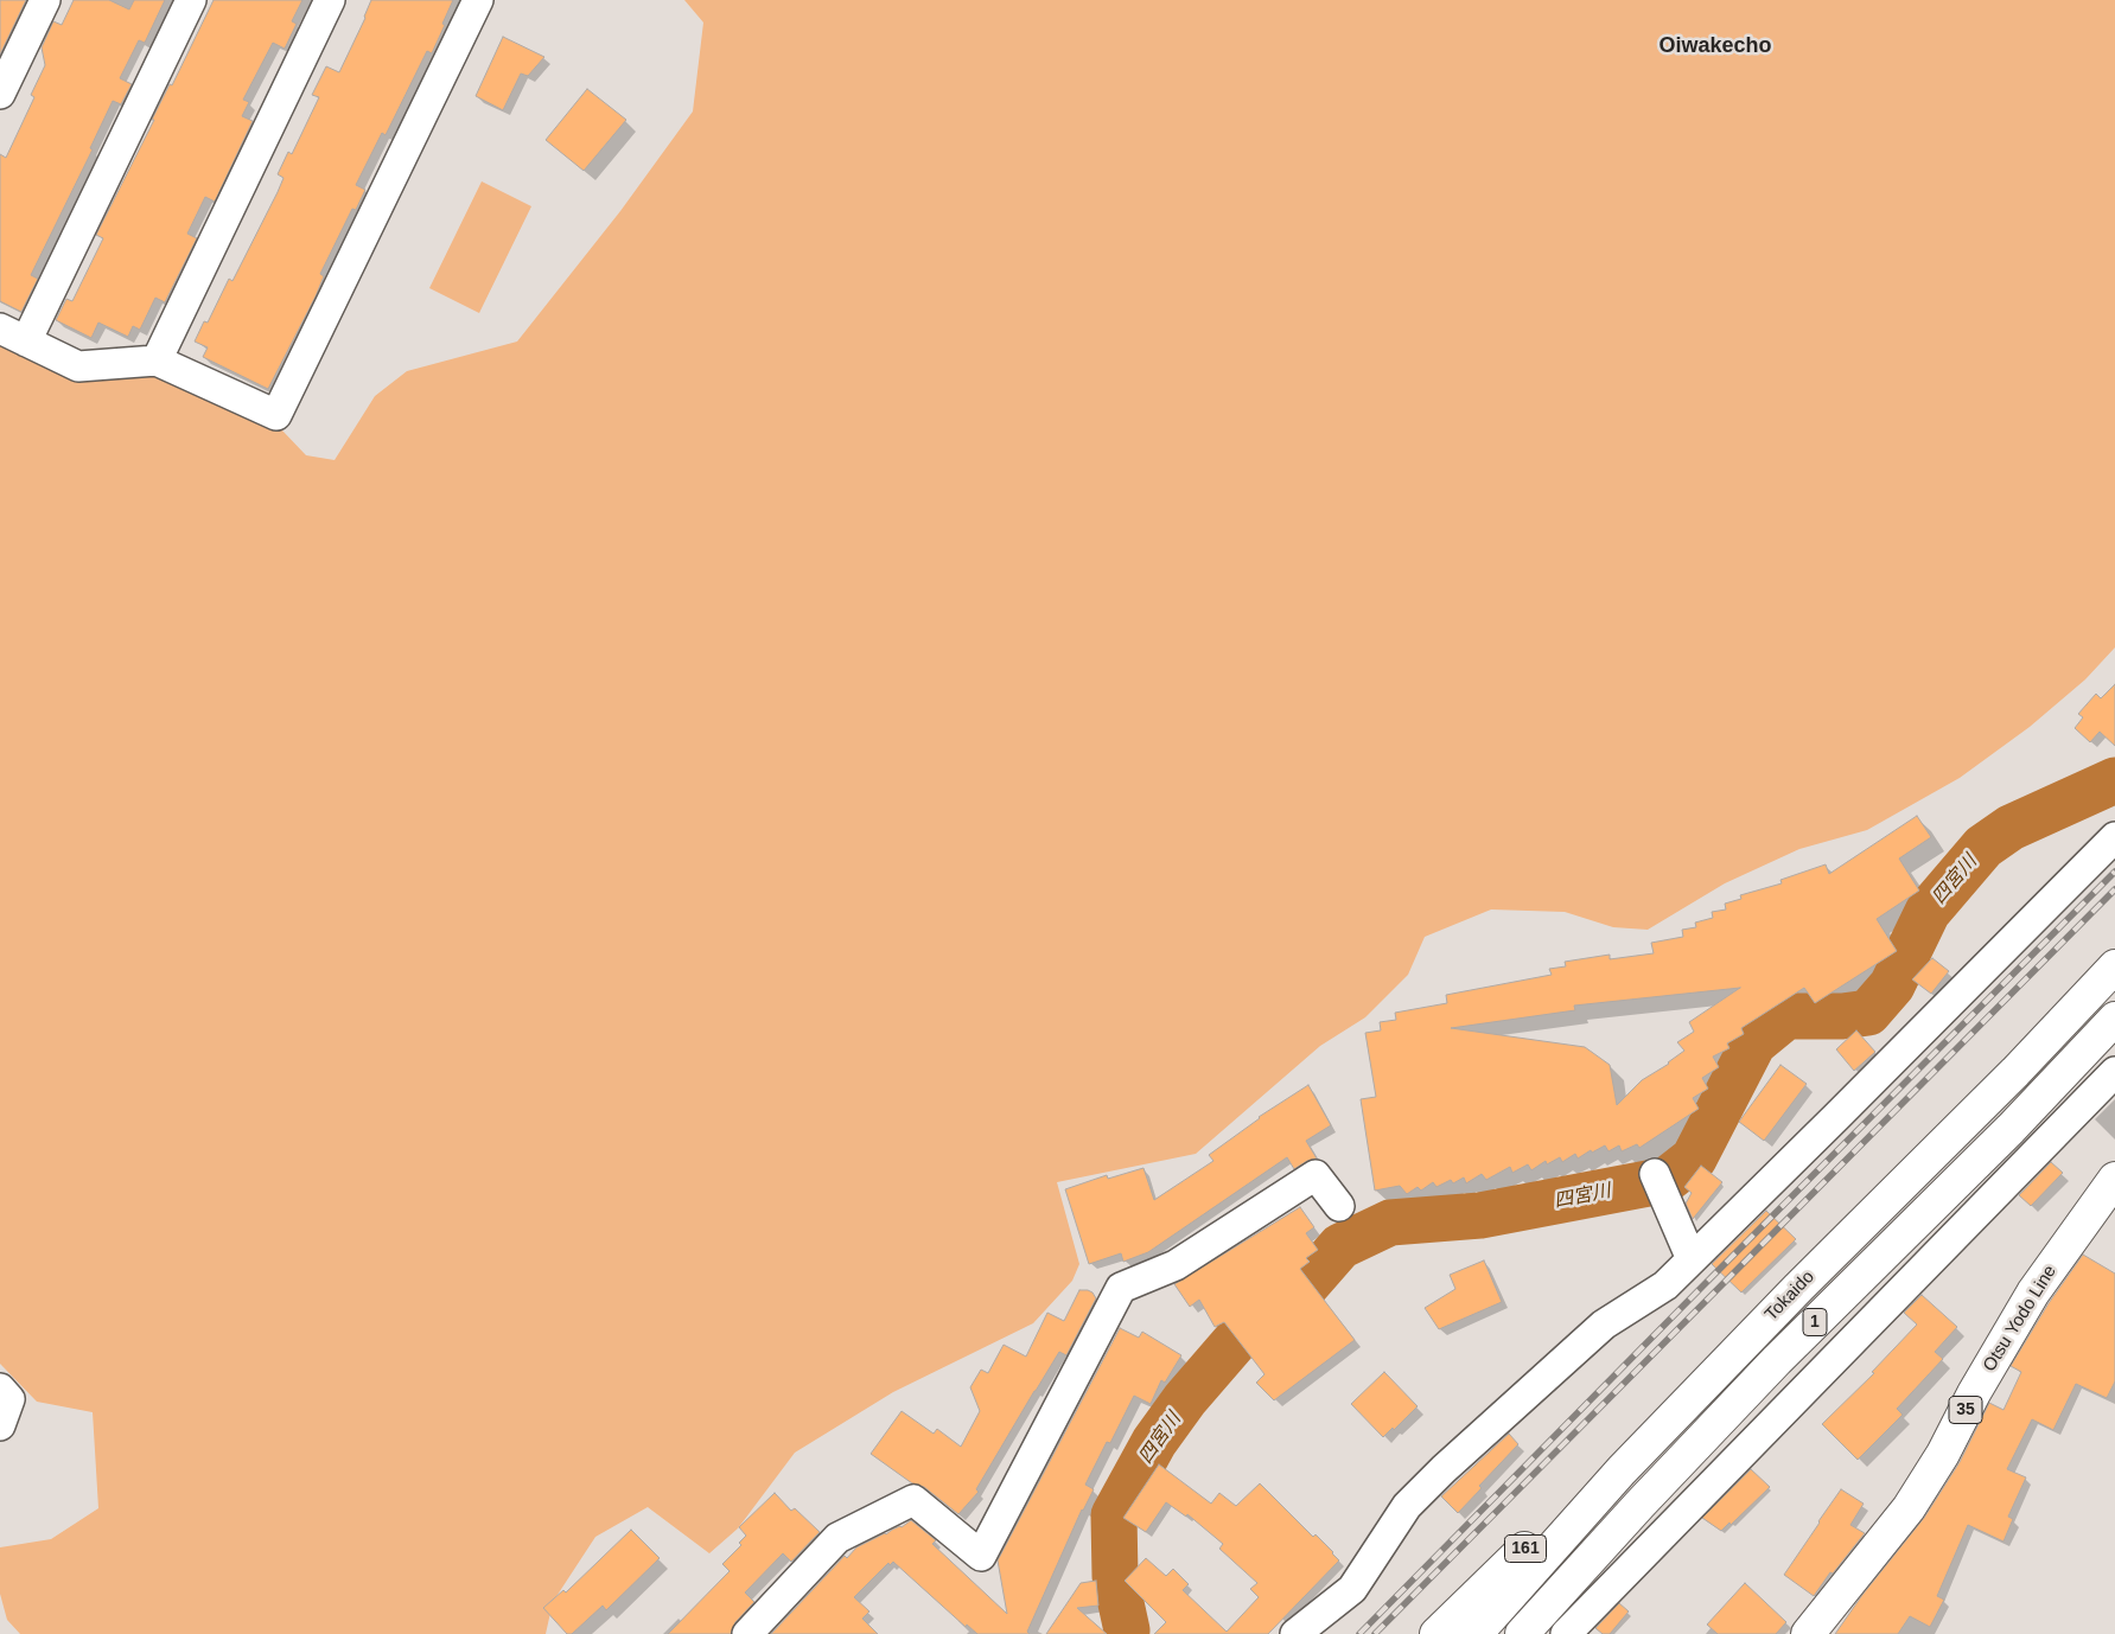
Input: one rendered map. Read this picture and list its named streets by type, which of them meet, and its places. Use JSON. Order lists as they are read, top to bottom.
{
  "streets": {
    "main road": [
      "Tokaido",
      "Otsu Yodo Line",
      "1",
      "35",
      "161"
    ]
  },
  "crossings": [
    ["Tokaido", "161"]
  ],
  "districts": ["Oiwakecho"],
  "water": ["四宮川"]
}
